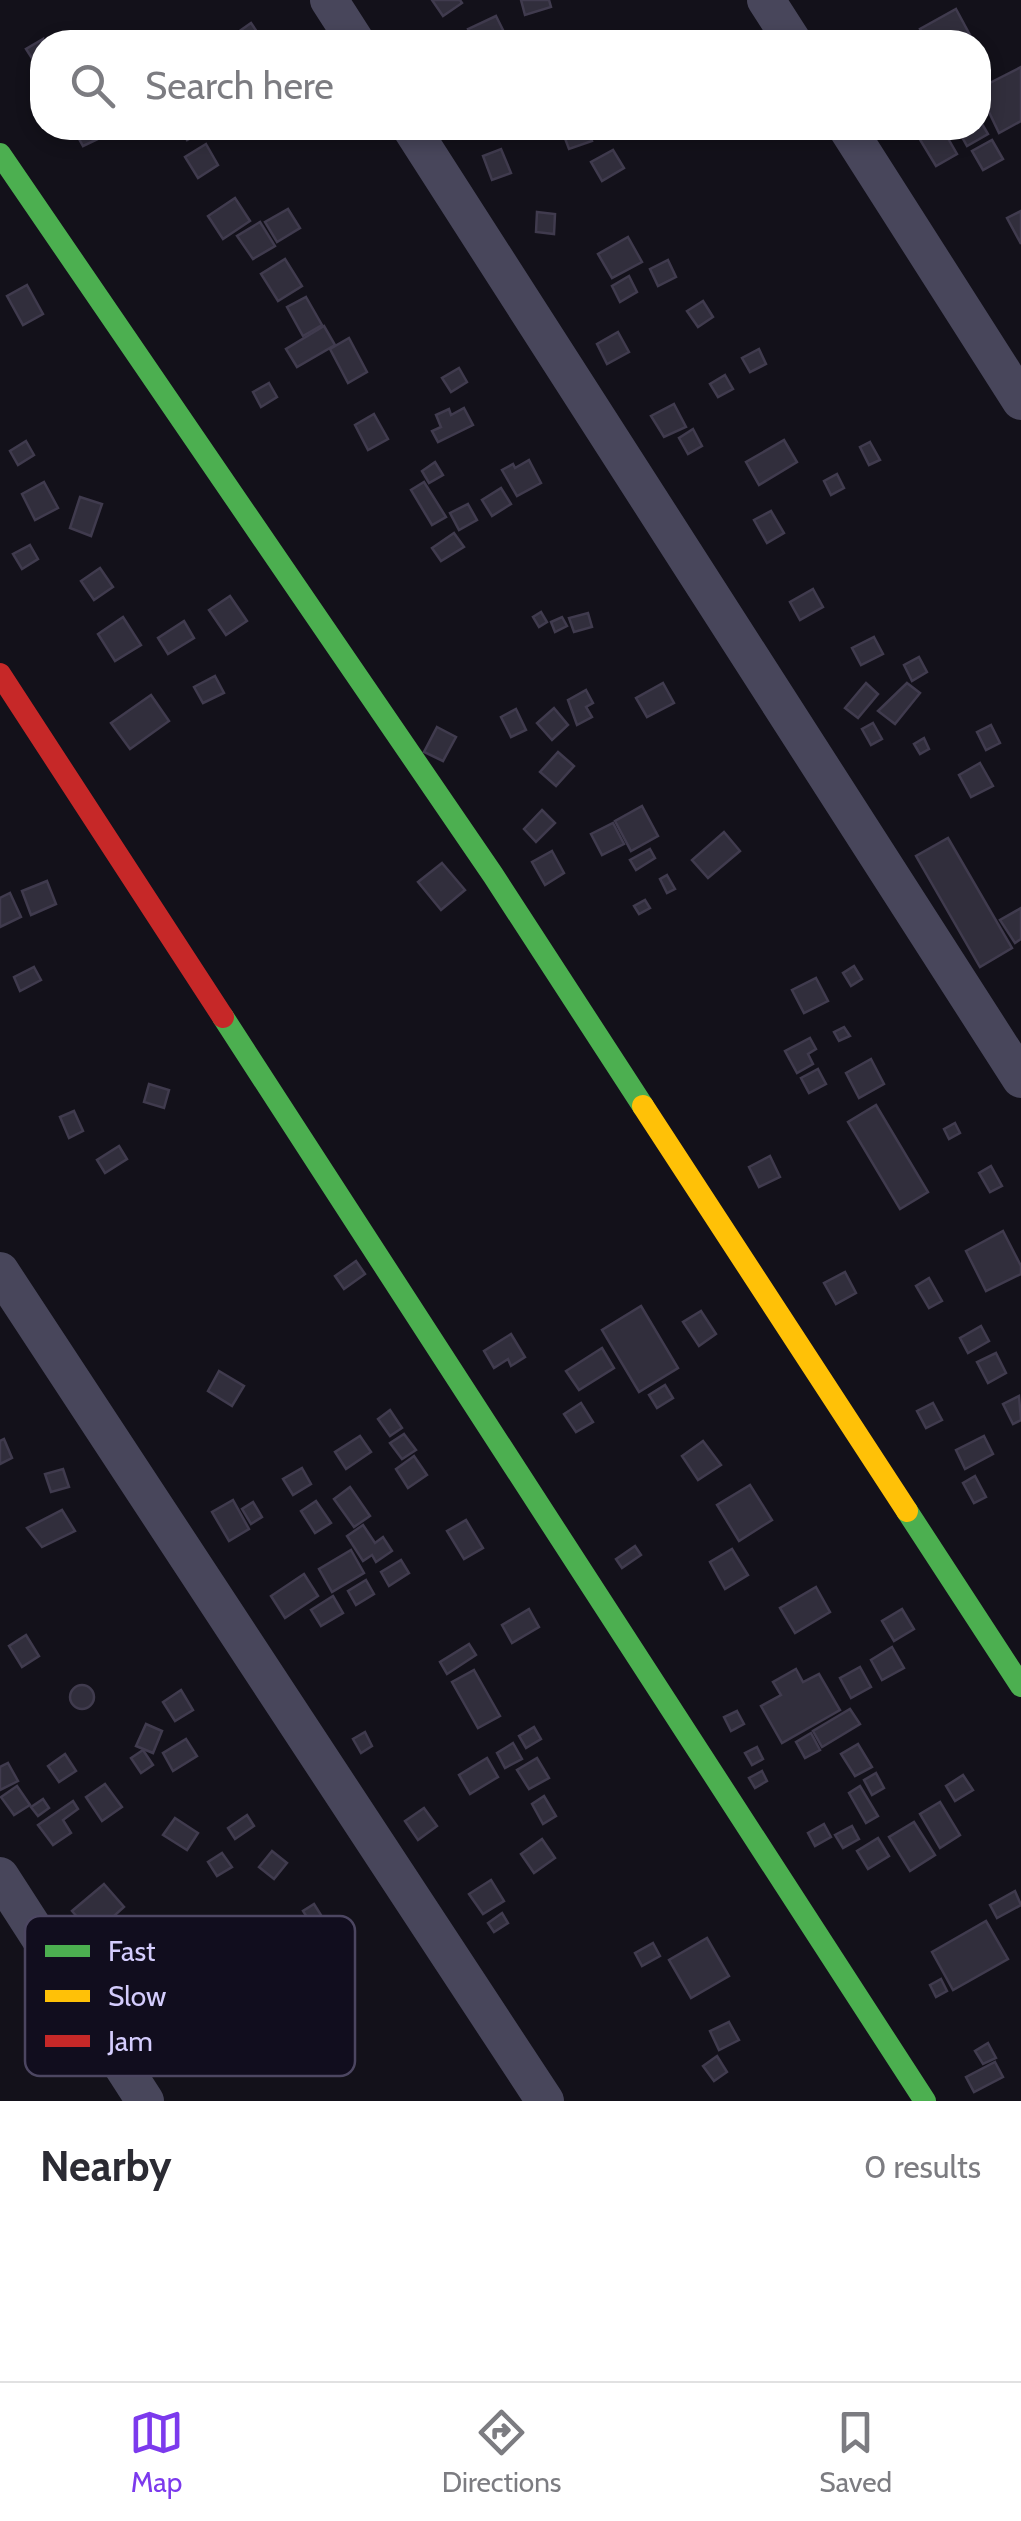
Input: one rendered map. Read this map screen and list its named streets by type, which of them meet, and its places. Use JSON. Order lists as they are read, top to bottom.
{
  "legend": ["Fast", "Slow", "Jam"],
  "page": {
    "search": "Search here",
    "heading": ["Nearby", "0 results"],
    "nav": ["Map", "Directions", "Saved"]
  }
}
